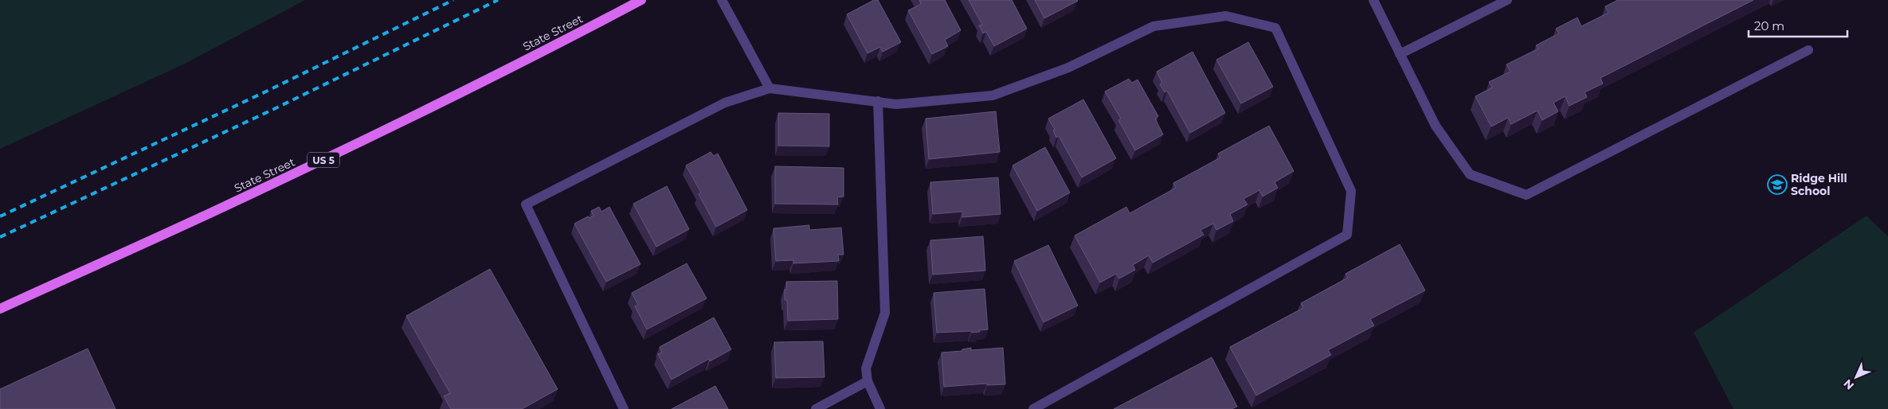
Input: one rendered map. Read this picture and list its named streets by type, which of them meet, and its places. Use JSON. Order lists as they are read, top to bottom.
{
  "streets": {
    "main road": ["State Street", "US 5"]
  },
  "places": {
    "school or university": ["Ridge Hill School"]
  },
  "scale_bar": "20 m",
  "north": "bottom left"
}
